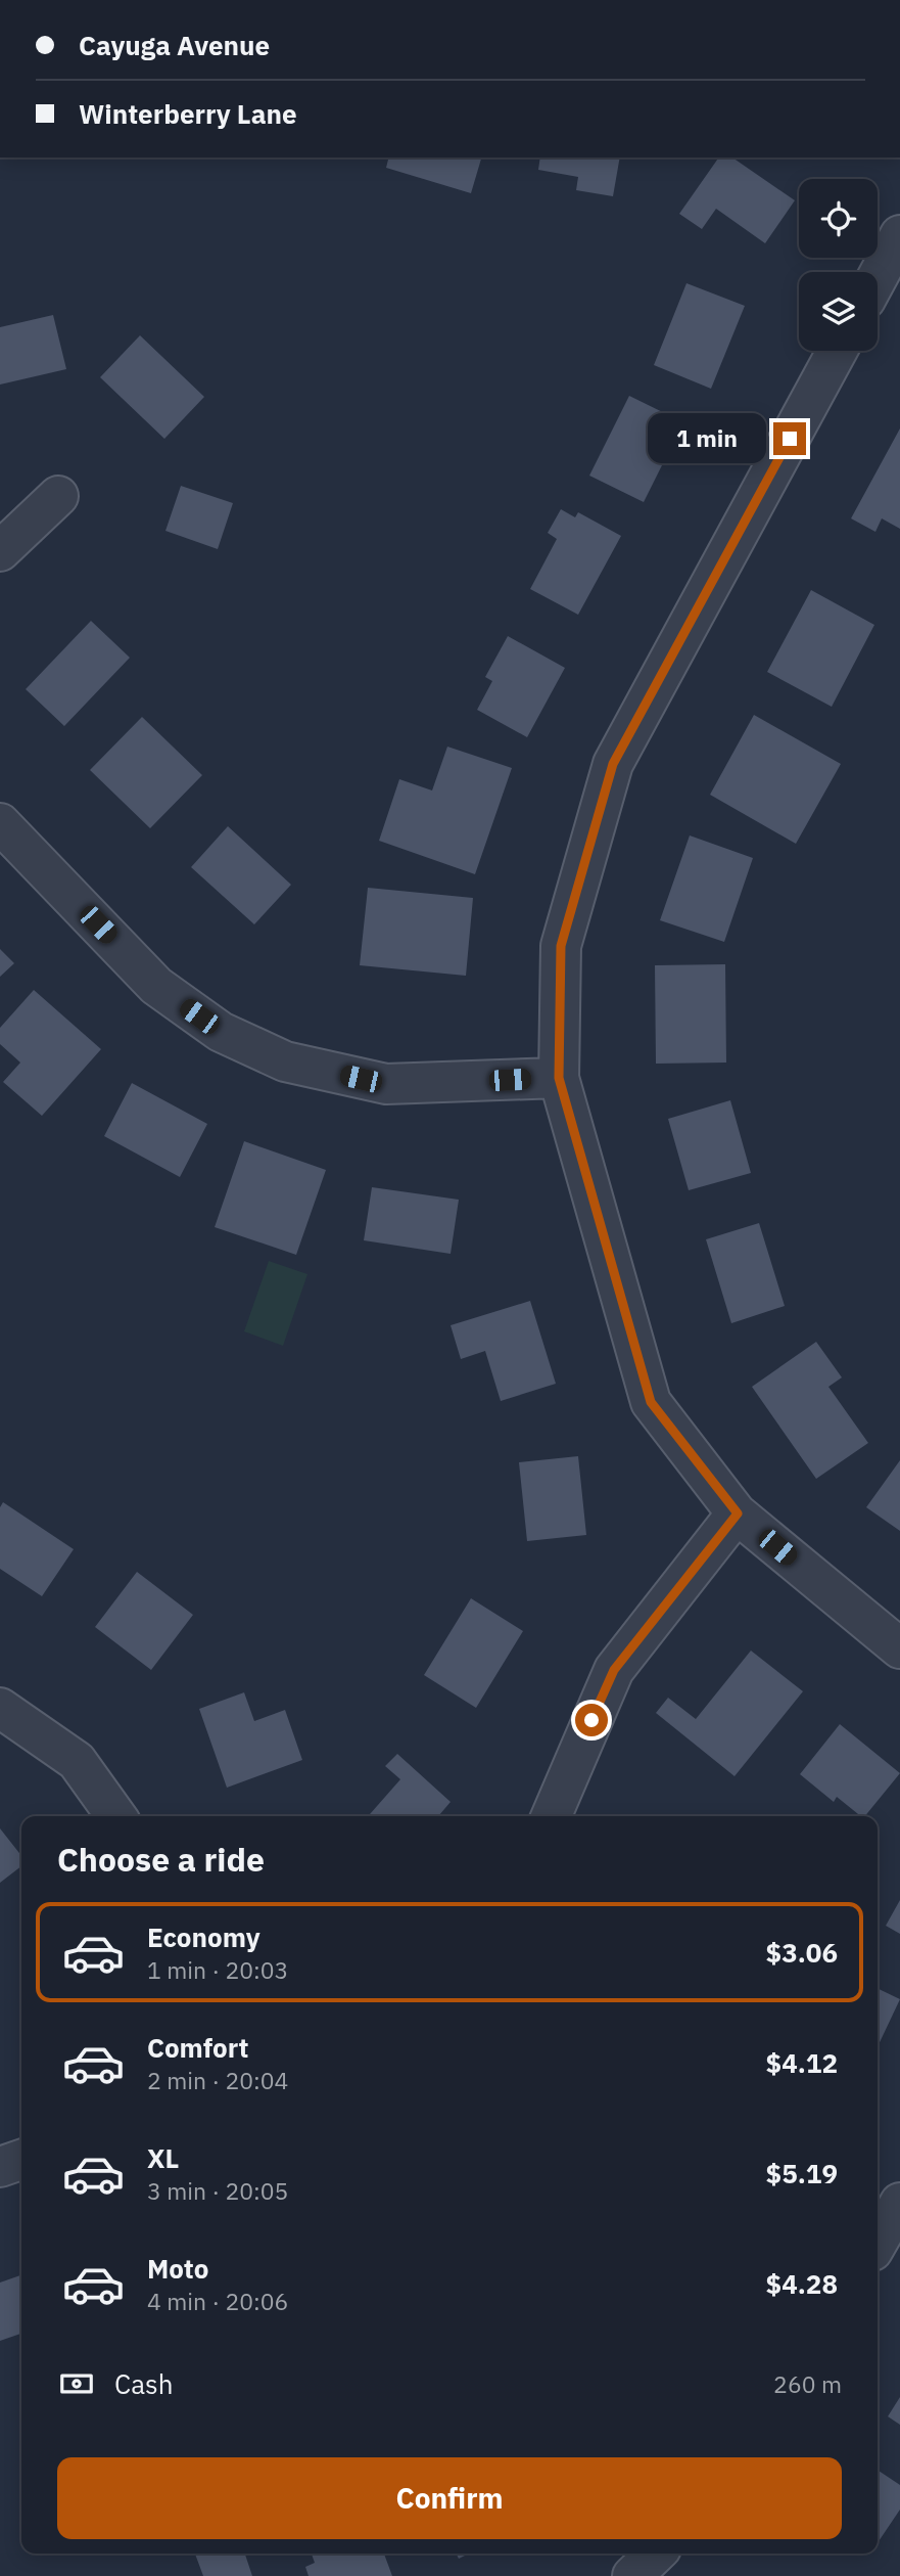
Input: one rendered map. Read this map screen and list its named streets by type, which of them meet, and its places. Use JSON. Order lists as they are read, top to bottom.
{
  "page": {
    "banner": ["Cayuga Avenue", "Winterberry Lane"],
    "bubble": "1 min",
    "heading": "Choose a ride",
    "list": [
      {
        "name": "Economy",
        "note": "1 min · 20:03",
        "value": "$3.06"
      },
      {
        "name": "Comfort",
        "note": "2 min · 20:04",
        "value": "$4.12"
      },
      {
        "name": "XL",
        "note": "3 min · 20:05",
        "value": "$5.19"
      },
      {
        "name": "Moto",
        "note": "4 min · 20:06",
        "value": "$4.28"
      }
    ],
    "pay": ["Cash", "260 m"],
    "buttons": "Confirm"
  }
}
